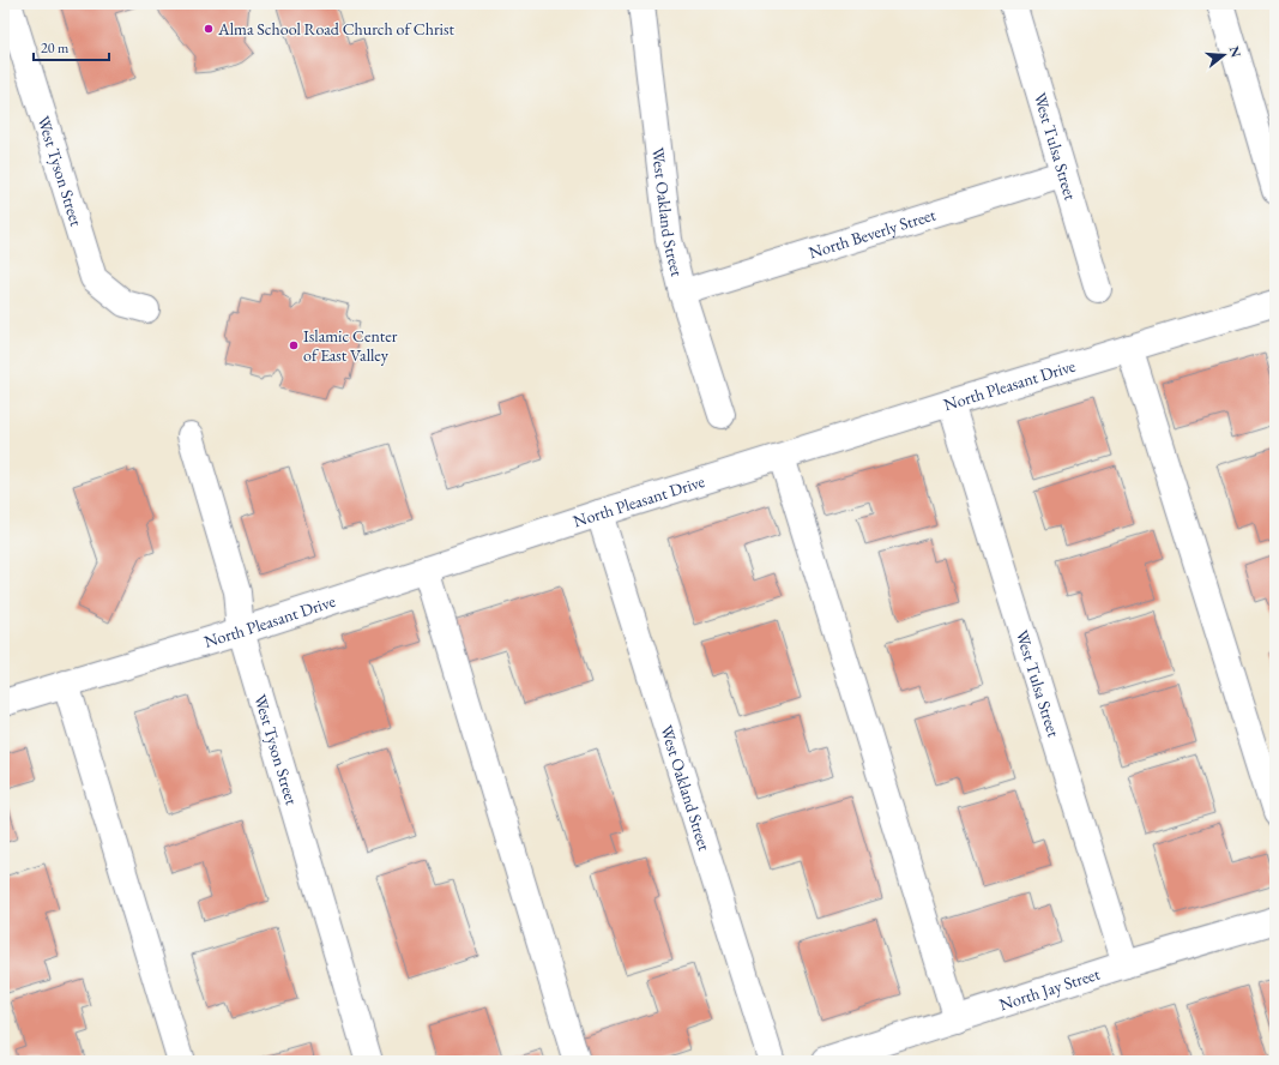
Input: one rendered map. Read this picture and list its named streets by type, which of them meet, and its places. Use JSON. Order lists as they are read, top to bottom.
{
  "streets": {
    "street": [
      "West Tulsa Street",
      "West Tyson Street",
      "West Oakland Street",
      "North Beverly Street",
      "North Pleasant Drive",
      "North Jay Street"
    ]
  },
  "crossings": [
    ["West Tulsa Street", "North Beverly Street"],
    ["West Tulsa Street", "North Pleasant Drive"],
    ["West Tulsa Street", "North Jay Street"],
    ["West Tyson Street", "North Pleasant Drive"],
    ["West Oakland Street", "North Beverly Street"],
    ["West Oakland Street", "North Pleasant Drive"]
  ],
  "places": ["Alma School Road Church of Christ", "Islamic Center of East Valley"],
  "scale_bar": "20 m",
  "north": "right"
}
